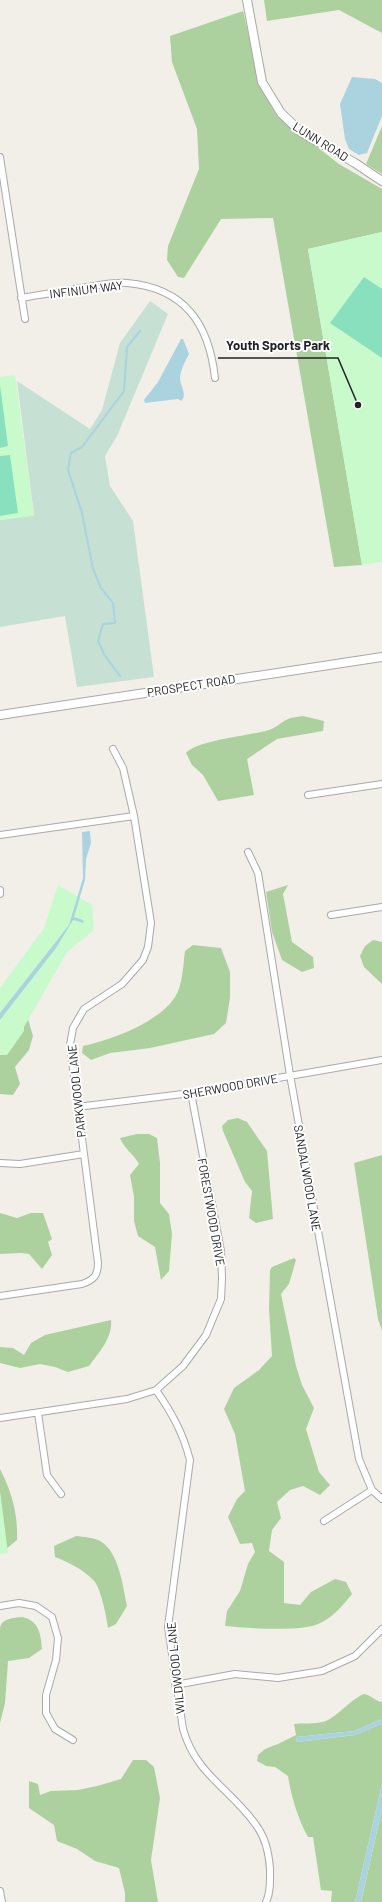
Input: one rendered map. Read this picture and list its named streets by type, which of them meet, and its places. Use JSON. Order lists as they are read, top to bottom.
{
  "streets": {
    "street": [
      "LUNN ROAD",
      "INFINIUM WAY",
      "PROSPECT ROAD",
      "SHERWOOD DRIVE",
      "PARKWOOD LANE",
      "SANDALWOOD LANE",
      "FORESTWOOD DRIVE",
      "WILDWOOD LANE"
    ]
  },
  "crossings": [
    ["SHERWOOD DRIVE", "PARKWOOD LANE"],
    ["SHERWOOD DRIVE", "SANDALWOOD LANE"],
    ["SHERWOOD DRIVE", "FORESTWOOD DRIVE"],
    ["FORESTWOOD DRIVE", "WILDWOOD LANE"]
  ],
  "places": ["Youth Sports Park"]
}
